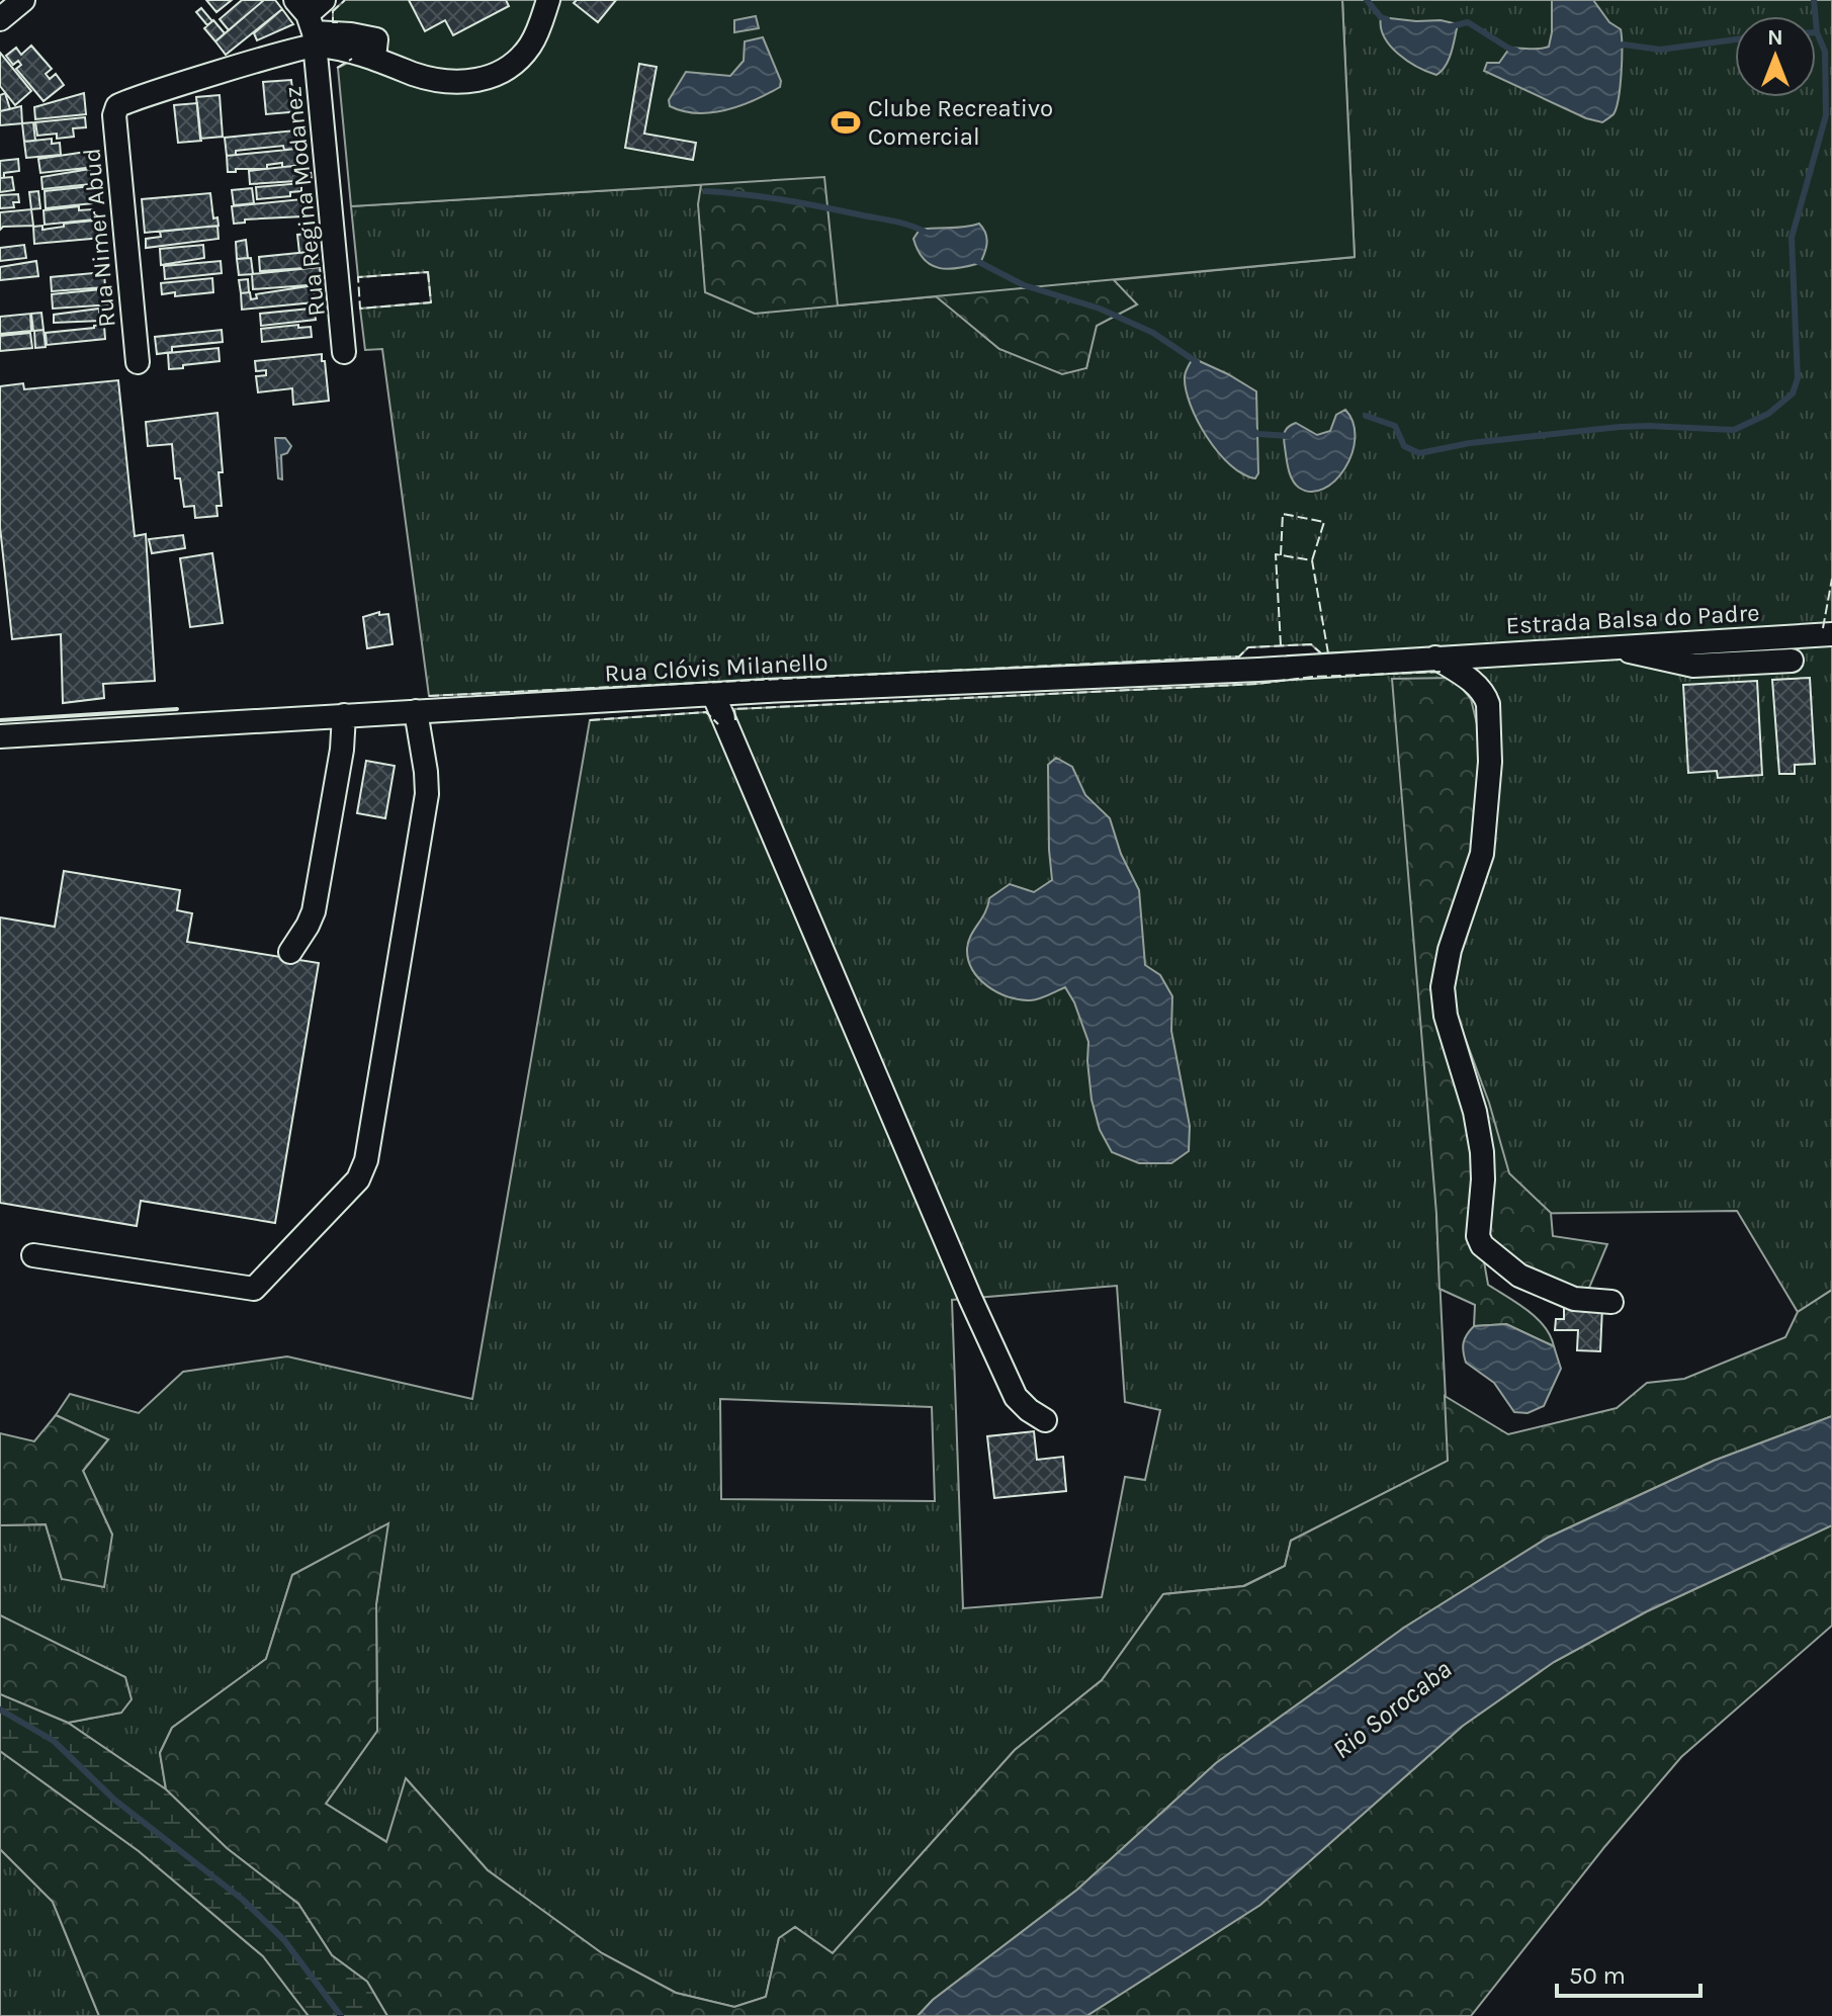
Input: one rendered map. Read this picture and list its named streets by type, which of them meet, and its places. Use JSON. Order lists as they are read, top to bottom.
{
  "streets": {
    "street": [
      "Rua Regina Modanez",
      "Rua Nimer Abud",
      "Estrada Balsa do Padre",
      "Rua Clóvis Milanello"
    ]
  },
  "crossings": [
    ["Rua Regina Modanez", "Rua Nimer Abud"],
    ["Estrada Balsa do Padre", "Rua Clóvis Milanello"]
  ],
  "water": ["Rio Sorocaba"],
  "places": {
    "sports": ["Clube Recreativo Comercial"]
  },
  "scale_bar": "50 m",
  "north": "top"
}
